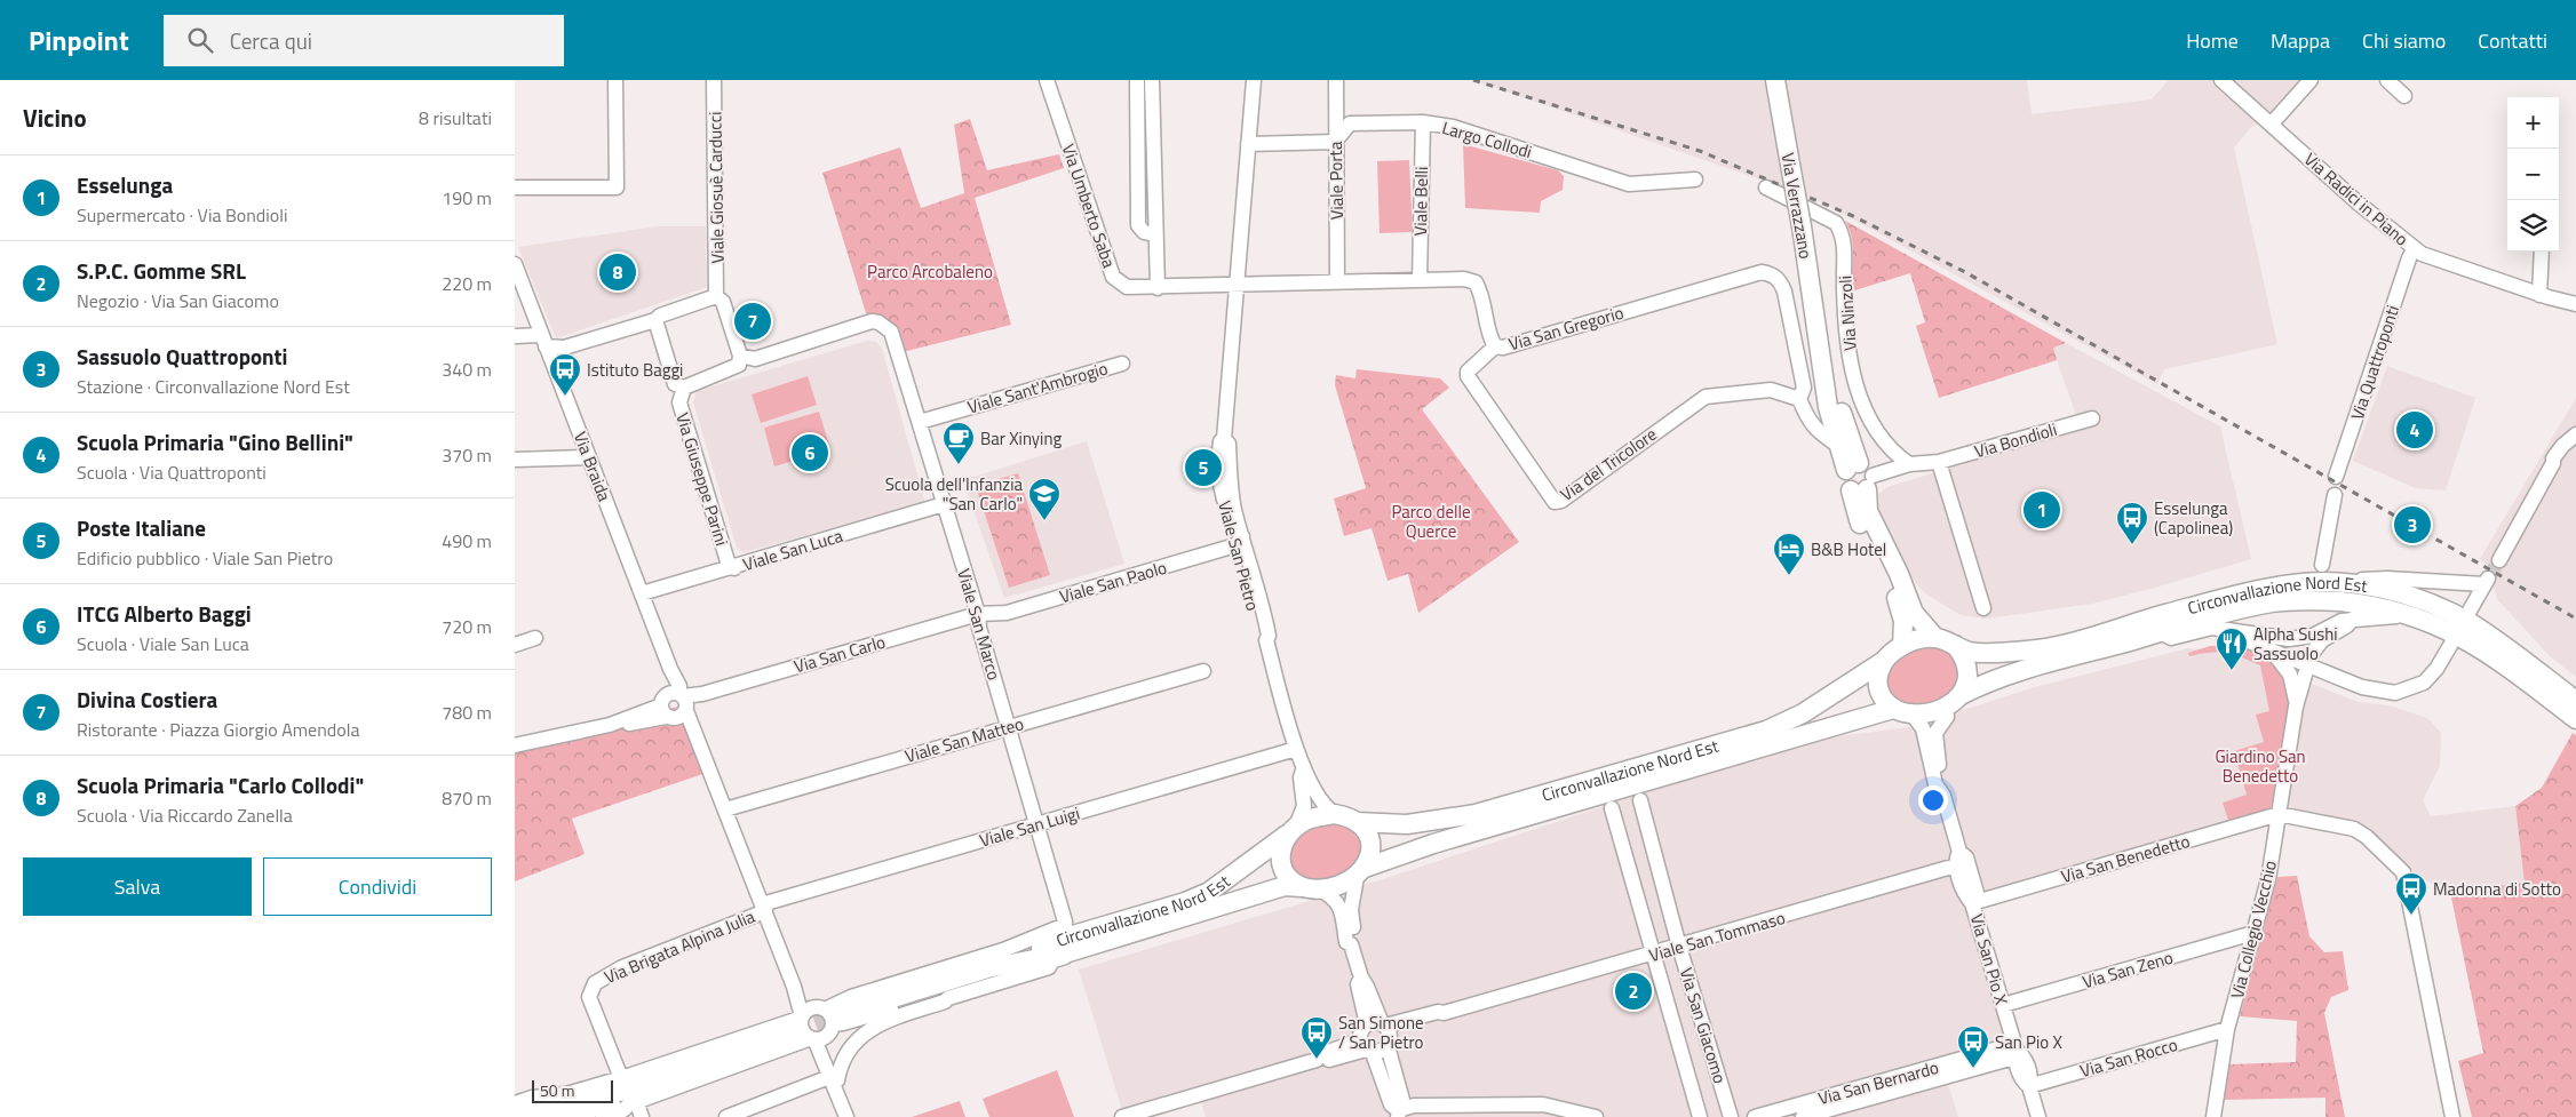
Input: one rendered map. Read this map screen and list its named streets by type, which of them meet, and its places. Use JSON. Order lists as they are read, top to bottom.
{
  "streets": {
    "main road": ["Via Verrazzano", "Circonvallazione Nord Est"],
    "street": [
      "Largo Collodi",
      "Viale Porta",
      "Viale Giosuè Carducci",
      "Via Radici in Piano",
      "Viale Belli",
      "Via Umberto Saba",
      "Via Ninzoli",
      "Via San Gregorio",
      "Via Quattroponti",
      "Viale Sant'Ambrogio",
      "Via Bondioli",
      "Via del Tricolore",
      "Via Braida",
      "Via Giuseppe Parini",
      "Viale San Luca",
      "Viale San Pietro",
      "Viale San Paolo",
      "Viale San Marco",
      "Via San Carlo",
      "Viale San Matteo",
      "Viale San Luigi",
      "Via San Benedetto",
      "Via Collegio Vecchio",
      "Viale San Tommaso",
      "Via Brigata Alpina Julia",
      "Via San Pio X",
      "Via San Zeno",
      "Via San Giacomo",
      "Via San Rocco",
      "Via San Bernardo"
    ]
  },
  "crossings": [
    ["Largo Collodi", "Viale Porta"],
    ["Largo Collodi", "Viale Belli"],
    ["Viale Porta", "Via San Gregorio"],
    ["Via Radici in Piano", "Via Quattroponti"],
    ["Viale Belli", "Via San Gregorio"],
    ["Via Umberto Saba", "Via San Gregorio"],
    ["Via Umberto Saba", "Viale San Pietro"],
    ["Via Verrazzano", "Via Bondioli"],
    ["Via Verrazzano", "Circonvallazione Nord Est"],
    ["Via Verrazzano", "Via San Pio X"],
    ["Via Ninzoli", "Via Bondioli"],
    ["Via San Gregorio", "Via del Tricolore"],
    ["Via San Gregorio", "Viale San Pietro"],
    ["Viale Sant'Ambrogio", "Viale San Marco"],
    ["Via Braida", "Viale San Luca"],
    ["Via Braida", "Circonvallazione Nord Est"],
    ["Via Braida", "Via San Carlo"],
    ["Via Braida", "Viale San Matteo"],
    ["Via Braida", "Viale San Luigi"],
    ["Via Braida", "Via Brigata Alpina Julia"],
    ["Via Giuseppe Parini", "Viale San Luca"],
    ["Viale San Luca", "Viale San Marco"],
    ["Viale San Pietro", "Viale San Paolo"],
    ["Viale San Pietro", "Viale San Luigi"],
    ["Viale San Paolo", "Viale San Marco"],
    ["Viale San Paolo", "Via San Carlo"],
    ["Circonvallazione Nord Est", "Viale San Marco"],
    ["Circonvallazione Nord Est", "Via Collegio Vecchio"],
    ["Circonvallazione Nord Est", "Via San Pio X"],
    ["Viale San Marco", "Via San Carlo"],
    ["Viale San Marco", "Viale San Matteo"],
    ["Viale San Marco", "Viale San Luigi"],
    ["Viale San Luigi", "Via Brigata Alpina Julia"],
    ["Via San Benedetto", "Via Collegio Vecchio"],
    ["Via San Benedetto", "Via San Pio X"],
    ["Via Collegio Vecchio", "Via San Zeno"],
    ["Via Collegio Vecchio", "Via San Rocco"],
    ["Viale San Tommaso", "Via San Pio X"],
    ["Viale San Tommaso", "Via San Giacomo"],
    ["Via San Pio X", "Via San Zeno"],
    ["Via San Pio X", "Via San Rocco"],
    ["Via San Pio X", "Via San Bernardo"]
  ],
  "parks": ["Parco Arcobaleno", "Parco delle Querce", "Giardino San Benedetto"],
  "places": {
    "bus stop": [
      "Istituto Baggi",
      "Esselunga (Capolinea)",
      "Madonna di Sotto",
      "San Simone / San Pietro",
      "San Pio X"
    ],
    "cafe": ["Bar Xinying"],
    "school or university": ["Scuola dell'Infanzia \"San Carlo\""],
    "hotel": ["B&B Hotel"],
    "restaurant": ["Alpha Sushi Sassuolo"]
  },
  "scale_bar": "50 m",
  "page": {
    "header": "Pinpoint",
    "search": "Cerca qui",
    "nav": [
      "Home",
      "Mappa",
      "Chi siamo",
      "Contatti"
    ],
    "heading": ["Vicino", "8 risultati"],
    "map_buttons": ["+", "−"],
    "list": [
      {
        "mark": "1",
        "name": "Esselunga",
        "note": "Supermercato · Via Bondioli",
        "value": "190 m"
      },
      {
        "mark": "2",
        "name": "S.P.C. Gomme SRL",
        "note": "Negozio · Via San Giacomo",
        "value": "220 m"
      },
      {
        "mark": "3",
        "name": "Sassuolo Quattroponti",
        "note": "Stazione · Circonvallazione Nord Est",
        "value": "340 m"
      },
      {
        "mark": "4",
        "name": "Scuola Primaria \"Gino Bellini\"",
        "note": "Scuola · Via Quattroponti",
        "value": "370 m"
      },
      {
        "mark": "5",
        "name": "Poste Italiane",
        "note": "Edificio pubblico · Viale San Pietro",
        "value": "490 m"
      },
      {
        "mark": "6",
        "name": "ITCG Alberto Baggi",
        "note": "Scuola · Viale San Luca",
        "value": "720 m"
      },
      {
        "mark": "7",
        "name": "Divina Costiera",
        "note": "Ristorante · Piazza Giorgio Amendola",
        "value": "780 m"
      },
      {
        "mark": "8",
        "name": "Scuola Primaria \"Carlo Collodi\"",
        "note": "Scuola · Via Riccardo Zanella",
        "value": "870 m"
      }
    ],
    "pins": [
      "8",
      "7",
      "4",
      "6",
      "5",
      "1",
      "3",
      "2"
    ],
    "buttons": ["Salva", "Condividi"],
    "scale": "50 m"
  }
}
